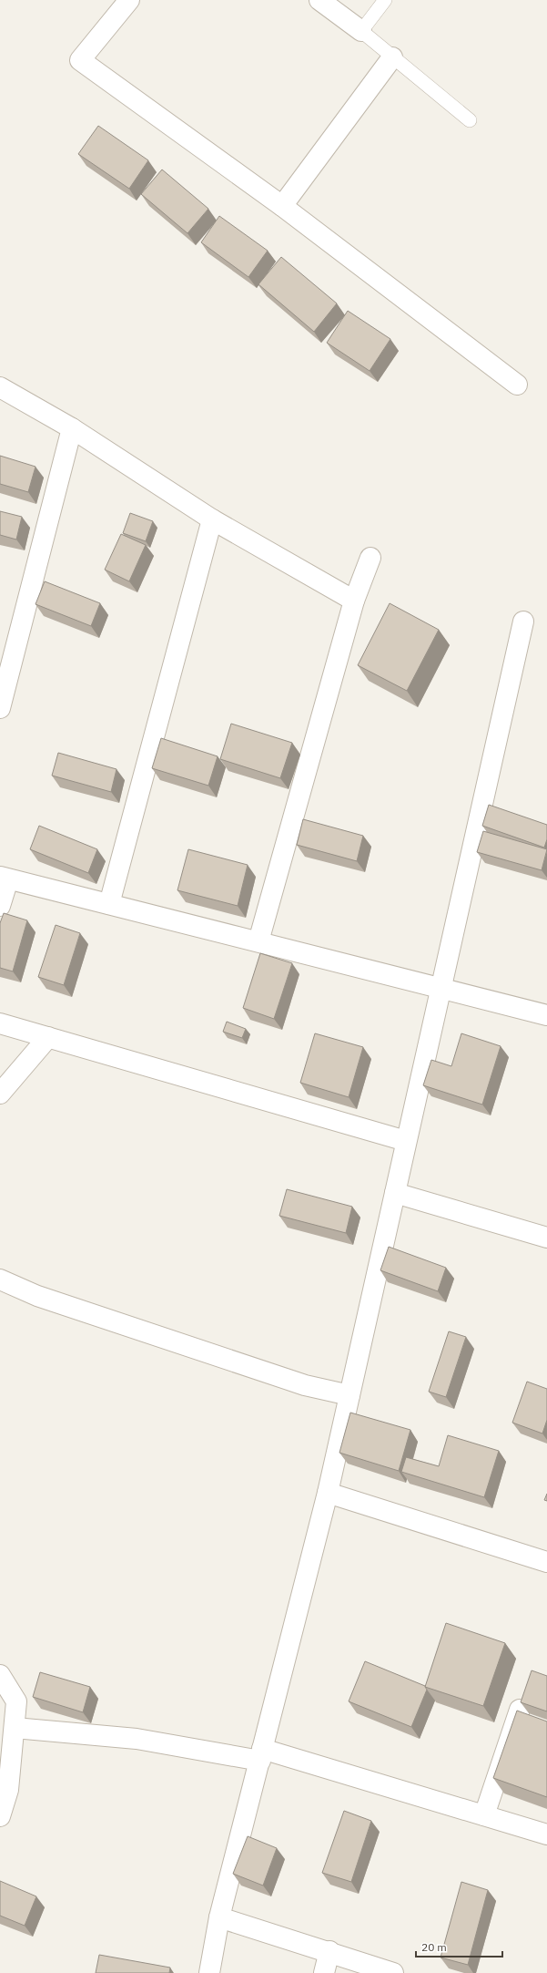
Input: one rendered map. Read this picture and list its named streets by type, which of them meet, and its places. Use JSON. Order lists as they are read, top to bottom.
{
  "scale_bar": "20 m"
}
